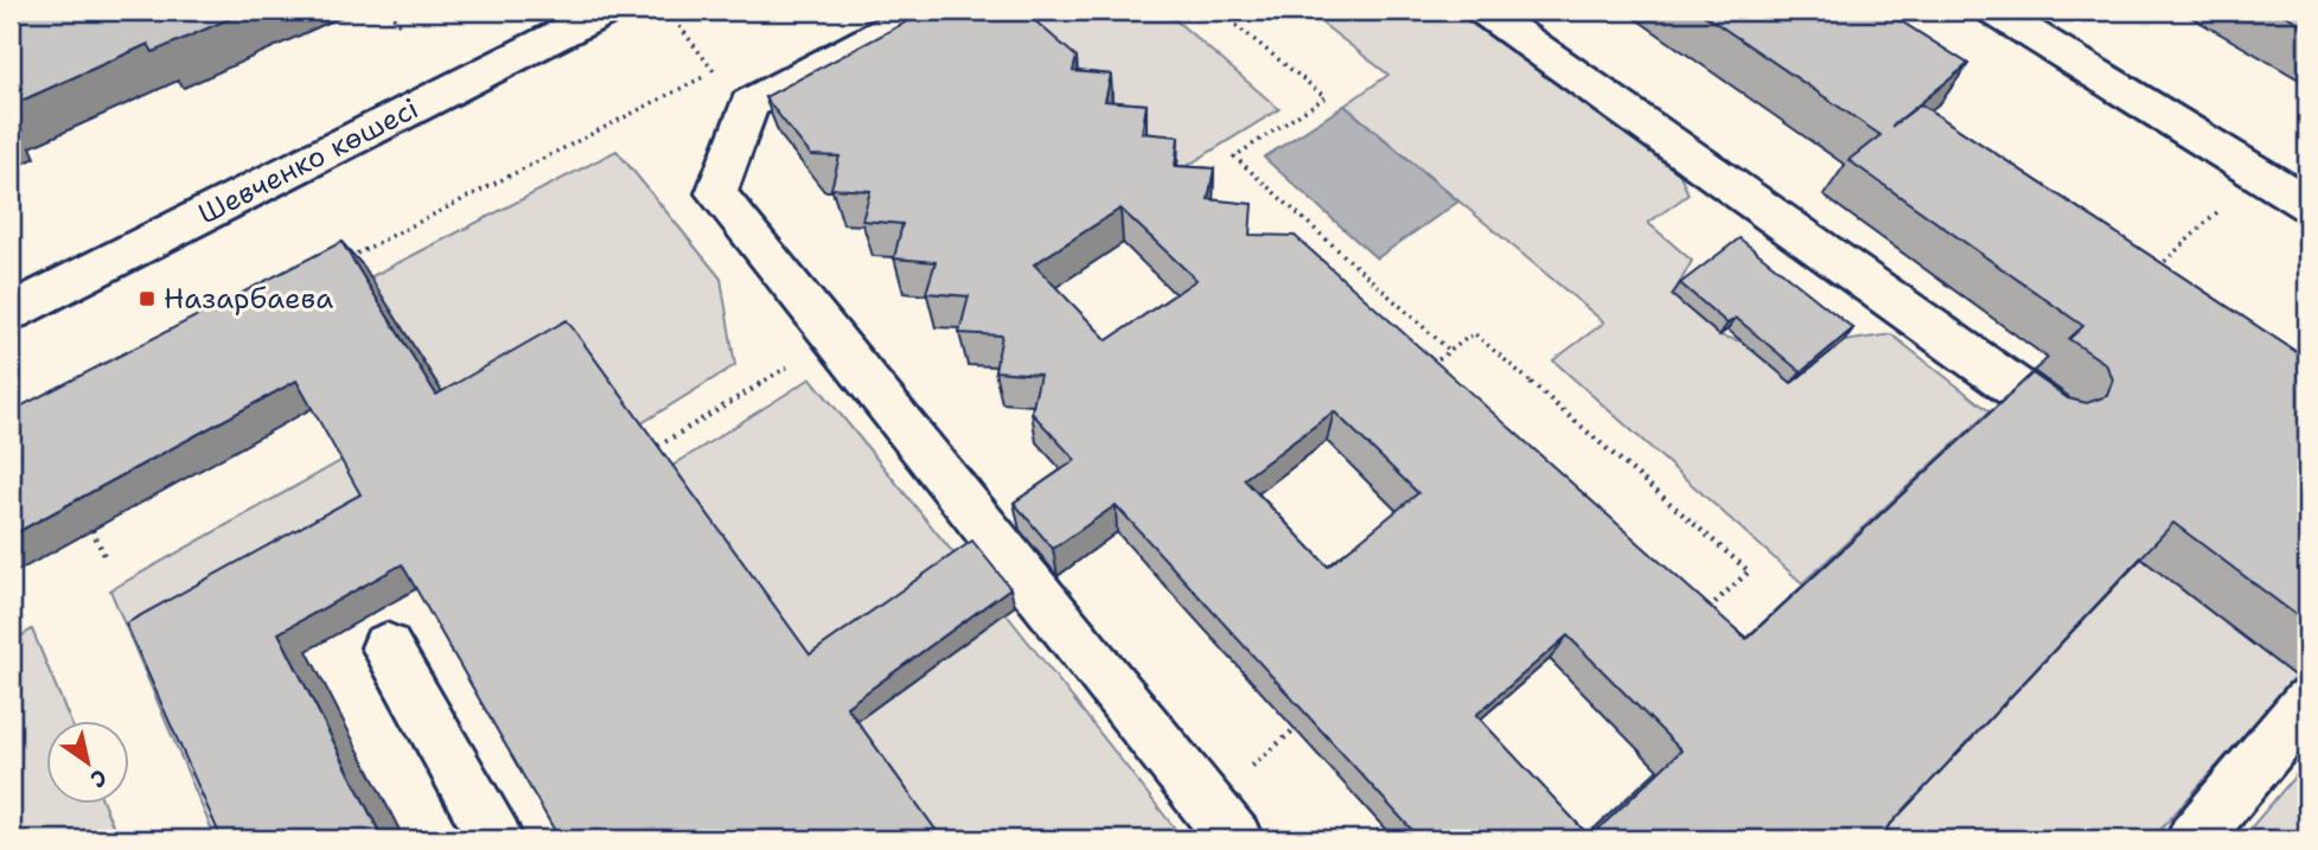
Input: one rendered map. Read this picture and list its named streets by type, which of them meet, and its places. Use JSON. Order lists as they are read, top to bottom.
{
  "streets": {
    "street": ["Шевченко көшесі"]
  },
  "places": {
    "transit": ["Назарбаева"]
  },
  "north": "bottom right"
}
